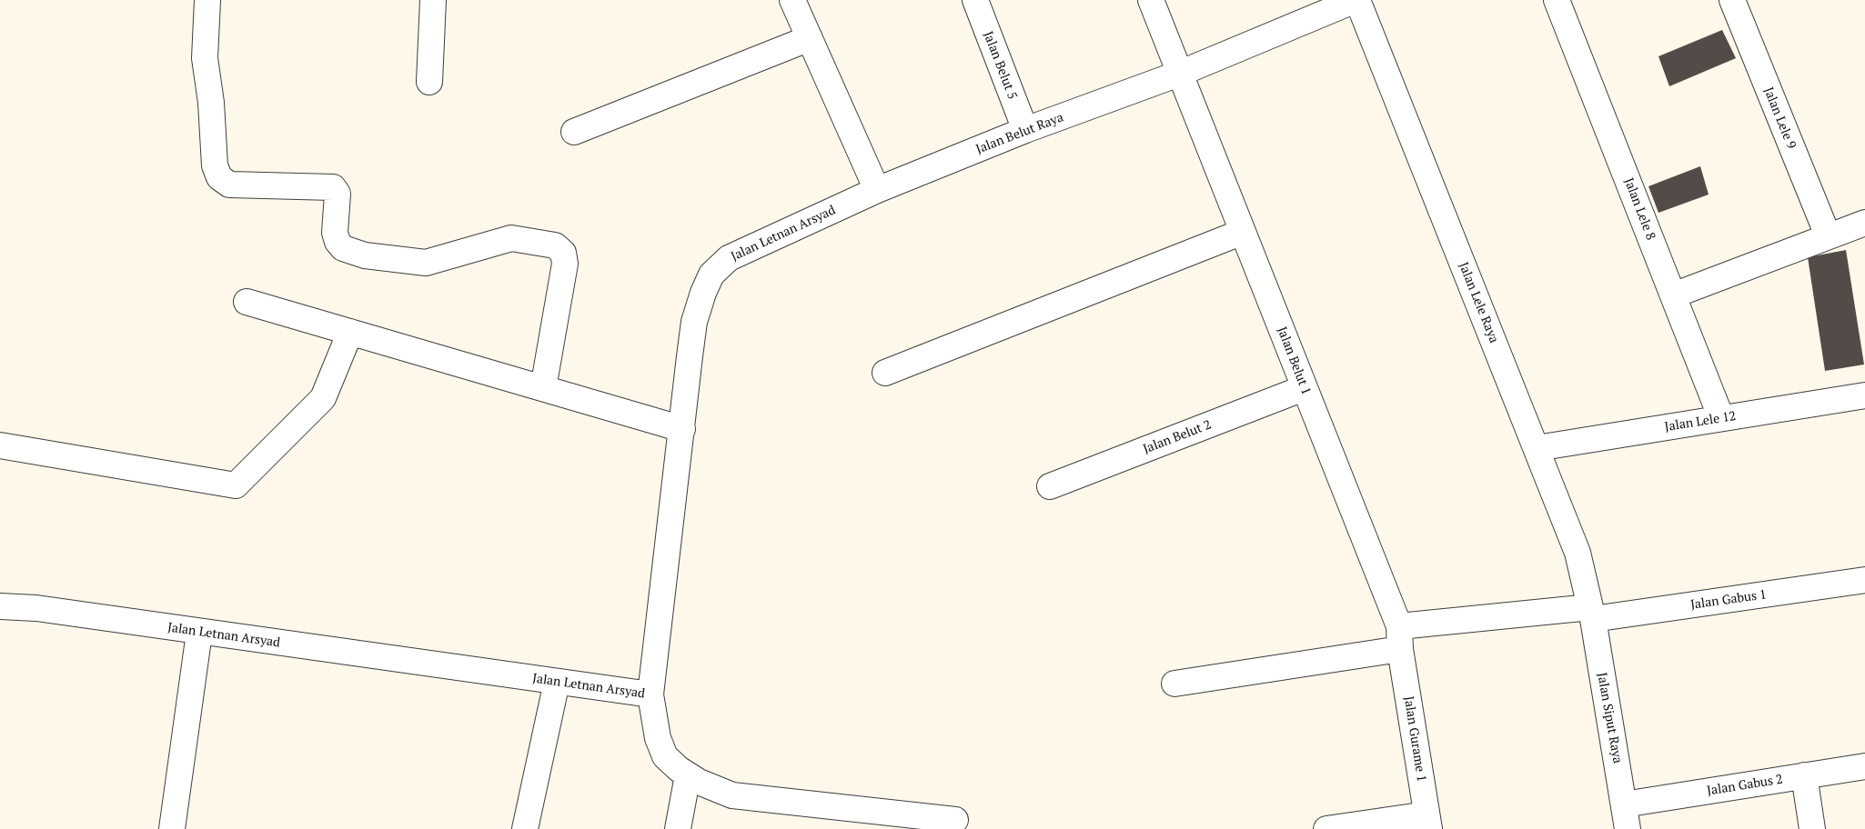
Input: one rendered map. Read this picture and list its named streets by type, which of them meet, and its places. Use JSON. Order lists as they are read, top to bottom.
{
  "streets": {
    "street": [
      "Jalan Belut 5",
      "Jalan Lele 9",
      "Jalan Belut Raya",
      "Jalan Lele 8",
      "Jalan Letnan Arsyad",
      "Jalan Lele Raya",
      "Jalan Belut 1",
      "Jalan Lele 12",
      "Jalan Belut 2",
      "Jalan Gabus 1",
      "Jalan Siput Raya",
      "Jalan Gurame 1",
      "Jalan Gabus 2"
    ]
  },
  "crossings": [
    ["Jalan Belut 5", "Jalan Belut Raya"],
    ["Jalan Belut Raya", "Jalan Letnan Arsyad"],
    ["Jalan Belut Raya", "Jalan Lele Raya"],
    ["Jalan Belut Raya", "Jalan Belut 1"],
    ["Jalan Lele 8", "Jalan Lele 12"],
    ["Jalan Lele Raya", "Jalan Lele 12"],
    ["Jalan Lele Raya", "Jalan Gabus 1"],
    ["Jalan Lele Raya", "Jalan Siput Raya"],
    ["Jalan Belut 1", "Jalan Belut 2"],
    ["Jalan Belut 1", "Jalan Gabus 1"],
    ["Jalan Belut 1", "Jalan Gurame 1"],
    ["Jalan Gabus 1", "Jalan Siput Raya"],
    ["Jalan Gabus 1", "Jalan Gurame 1"],
    ["Jalan Siput Raya", "Jalan Gabus 2"]
  ]
}
